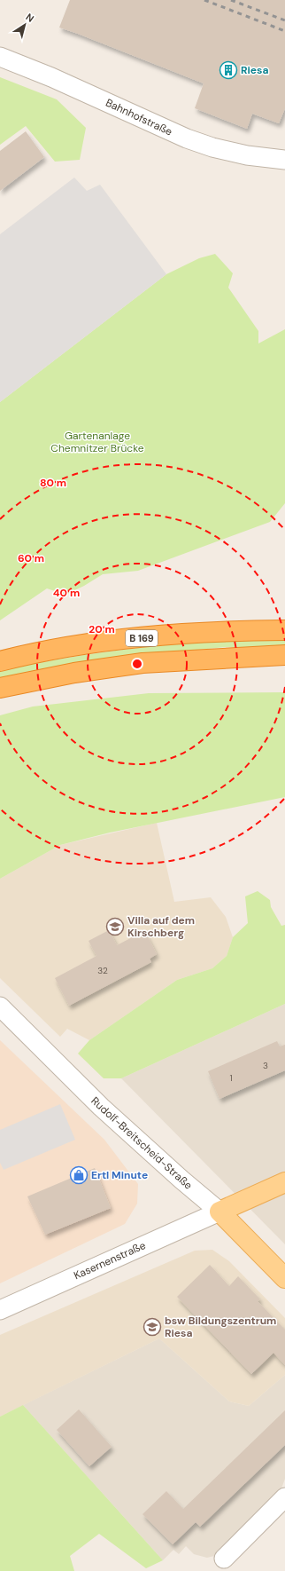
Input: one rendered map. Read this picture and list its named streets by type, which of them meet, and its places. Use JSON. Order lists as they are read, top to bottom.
{
  "streets": {
    "highway": ["B 169"],
    "main road": ["Rudolf-Breitscheid-Straße"],
    "street": ["Bahnhofstraße", "Kasernenstraße"]
  },
  "crossings": [
    ["Rudolf-Breitscheid-Straße", "Kasernenstraße"]
  ],
  "parks": ["Gartenanlage Chemnitzer Brücke"],
  "places": {
    "building": ["Riesa"],
    "school or university": ["Villa auf dem Kirschberg", "bsw Bildungszentrum Riesa"],
    "shop": ["Ertl Minute"]
  },
  "house_numbers": ["32", "3", "1"],
  "north": "top right",
  "rings": [
    "80 m",
    "60 m",
    "40 m",
    "20 m"
  ]
}
